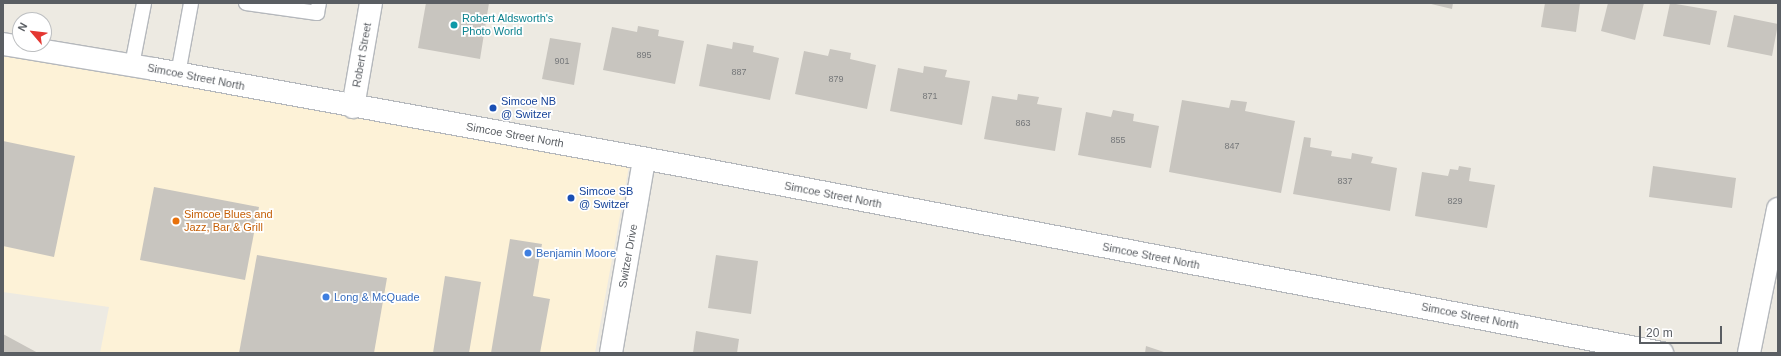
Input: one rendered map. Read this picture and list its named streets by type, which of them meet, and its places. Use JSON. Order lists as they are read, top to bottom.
{
  "streets": {
    "main road": ["Robert Street", "Simcoe Street North", "Switzer Drive"]
  },
  "crossings": [
    ["Robert Street", "Simcoe Street North"],
    ["Simcoe Street North", "Switzer Drive"]
  ],
  "places": [
    "Robert Aldsworth's Photo World",
    "Simcoe NB @ Switzer",
    "Simcoe SB @ Switzer",
    "Simcoe Blues and Jazz, Bar & Grill",
    "Benjamin Moore",
    "Long & McQuade"
  ],
  "house_numbers": [
    "895",
    "901",
    "887",
    "879",
    "871",
    "863",
    "855",
    "847",
    "837",
    "829"
  ],
  "scale_bar": "20 m",
  "north": "top left"
}
